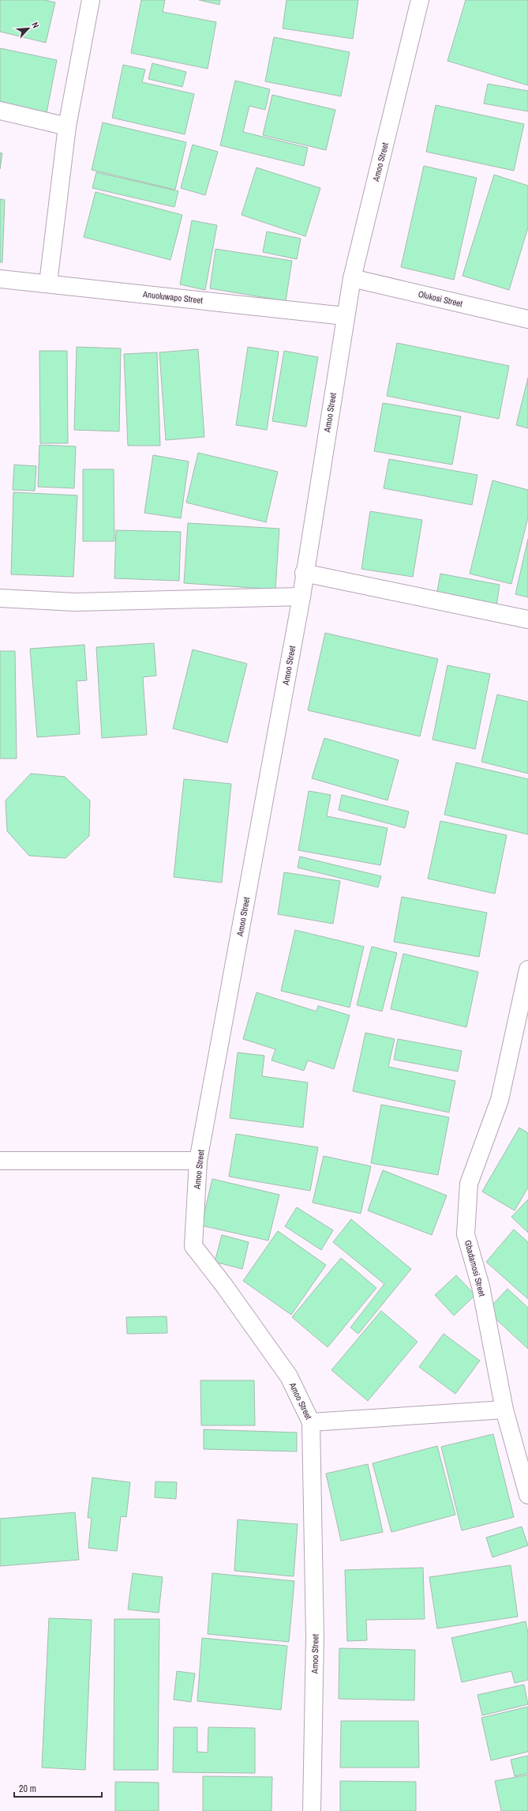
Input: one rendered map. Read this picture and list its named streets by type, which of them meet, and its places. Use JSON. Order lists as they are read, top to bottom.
{
  "streets": {
    "street": [
      "Amoo Street",
      "Anuoluwapo Street",
      "Olukosi Street",
      "Gbadamosi Street"
    ]
  },
  "crossings": [
    ["Amoo Street", "Anuoluwapo Street"],
    ["Amoo Street", "Olukosi Street"]
  ],
  "scale_bar": "20 m",
  "north": "top right"
}
